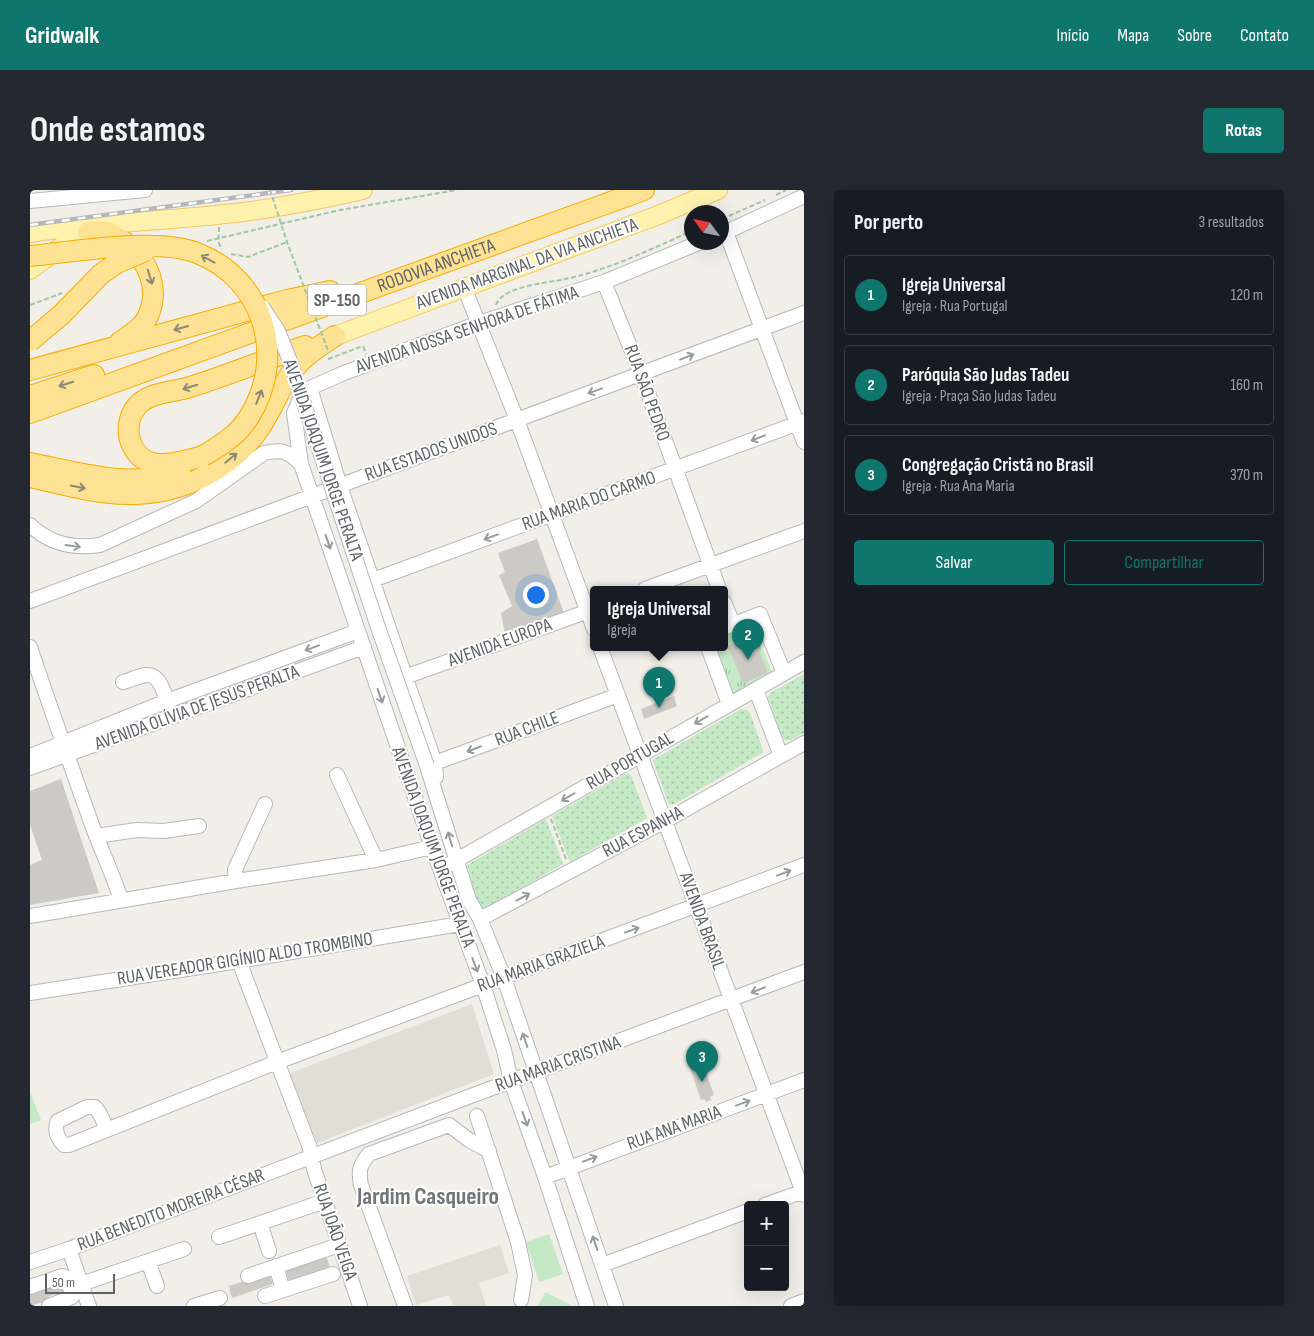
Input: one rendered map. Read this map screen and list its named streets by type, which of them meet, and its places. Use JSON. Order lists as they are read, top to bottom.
{
  "streets": {
    "highway": ["RODOVIA ANCHIETA", "SP-150"],
    "main road": ["AVENIDA MARGINAL DA VIA ANCHIETA"],
    "street": [
      "AVENIDA NOSSA SENHORA DE FÁTIMA",
      "RUA SÃO PEDRO",
      "RUA ESTADOS UNIDOS",
      "AVENIDA JOAQUIM JORGE PERALTA",
      "RUA MARIA DO CARMO",
      "AVENIDA EUROPA",
      "AVENIDA OLÍVIA DE JESUS PERALTA",
      "RUA CHILE",
      "RUA PORTUGAL",
      "RUA ESPANHA",
      "AVENIDA BRASIL",
      "RUA VEREADOR GIGÍNIO ALDO TROMBINO",
      "RUA MARIA GRAZIELA",
      "RUA MARIA CRISTINA",
      "RUA ANA MARIA",
      "RUA BENEDITO MOREIRA CÉSAR",
      "RUA JOÃO VEIGA"
    ]
  },
  "crossings": [
    ["AVENIDA NOSSA SENHORA DE FÁTIMA", "RUA SÃO PEDRO"],
    ["AVENIDA NOSSA SENHORA DE FÁTIMA", "AVENIDA JOAQUIM JORGE PERALTA"],
    ["RUA SÃO PEDRO", "RUA ESTADOS UNIDOS"],
    ["RUA SÃO PEDRO", "RUA MARIA DO CARMO"],
    ["RUA ESTADOS UNIDOS", "AVENIDA JOAQUIM JORGE PERALTA"],
    ["AVENIDA JOAQUIM JORGE PERALTA", "RUA MARIA DO CARMO"],
    ["AVENIDA JOAQUIM JORGE PERALTA", "AVENIDA EUROPA"],
    ["AVENIDA JOAQUIM JORGE PERALTA", "AVENIDA OLÍVIA DE JESUS PERALTA"],
    ["AVENIDA JOAQUIM JORGE PERALTA", "RUA CHILE"],
    ["AVENIDA JOAQUIM JORGE PERALTA", "RUA PORTUGAL"],
    ["AVENIDA JOAQUIM JORGE PERALTA", "RUA ESPANHA"],
    ["AVENIDA JOAQUIM JORGE PERALTA", "RUA VEREADOR GIGÍNIO ALDO TROMBINO"],
    ["AVENIDA JOAQUIM JORGE PERALTA", "RUA MARIA GRAZIELA"],
    ["AVENIDA JOAQUIM JORGE PERALTA", "RUA MARIA CRISTINA"],
    ["AVENIDA JOAQUIM JORGE PERALTA", "RUA ANA MARIA"],
    ["RUA CHILE", "AVENIDA BRASIL"],
    ["RUA PORTUGAL", "AVENIDA BRASIL"],
    ["RUA ESPANHA", "AVENIDA BRASIL"],
    ["AVENIDA BRASIL", "RUA MARIA GRAZIELA"],
    ["AVENIDA BRASIL", "RUA MARIA CRISTINA"],
    ["AVENIDA BRASIL", "RUA ANA MARIA"],
    ["RUA VEREADOR GIGÍNIO ALDO TROMBINO", "RUA JOÃO VEIGA"],
    ["RUA MARIA GRAZIELA", "RUA JOÃO VEIGA"],
    ["RUA MARIA CRISTINA", "RUA BENEDITO MOREIRA CÉSAR"],
    ["RUA MARIA CRISTINA", "RUA JOÃO VEIGA"],
    ["RUA BENEDITO MOREIRA CÉSAR", "RUA JOÃO VEIGA"]
  ],
  "one_way": ["RUA CHILE", "RUA PORTUGAL", "RUA MARIA GRAZIELA"],
  "districts": ["Jardim Casqueiro"],
  "scale_bar": "50 m",
  "north": "top left",
  "page": {
    "header": "Gridwalk",
    "nav": [
      "Início",
      "Mapa",
      "Sobre",
      "Contato"
    ],
    "buttons": [
      "Rotas",
      ["Salvar", "Compartilhar"]
    ],
    "title": "Onde estamos",
    "heading": ["Por perto", "3 resultados"],
    "list": [
      {
        "mark": "1",
        "name": "Igreja Universal",
        "note": "Igreja · Rua Portugal",
        "value": "120 m"
      },
      {
        "mark": "2",
        "name": "Paróquia São Judas Tadeu",
        "note": "Igreja · Praça São Judas Tadeu",
        "value": "160 m"
      },
      {
        "mark": "3",
        "name": "Congregação Cristã no Brasil",
        "note": "Igreja · Rua Ana Maria",
        "value": "370 m"
      }
    ],
    "popup": ["Igreja Universal", "Igreja"],
    "pins": ["2", "1", "3"],
    "map_buttons": ["+", "−"],
    "scale": "50 m"
  }
}
